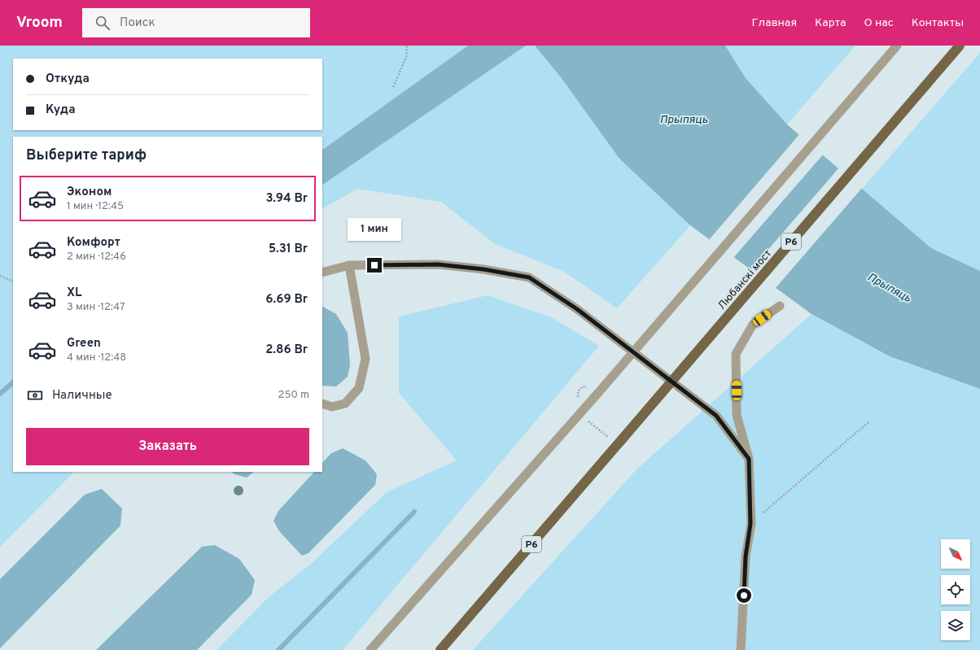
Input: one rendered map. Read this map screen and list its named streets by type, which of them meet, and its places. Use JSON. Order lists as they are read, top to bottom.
{
  "streets": {
    "main road": ["Р6", "Любанскі мост"]
  },
  "water": ["Прыпяць"],
  "north": "bottom right",
  "page": {
    "header": "Vroom",
    "search": "Поиск",
    "nav": [
      "Главная",
      "Карта",
      "О нас",
      "Контакты"
    ],
    "banner": ["Откуда", "Куда"],
    "heading": "Выберите тариф",
    "list": [
      {
        "name": "Эконом",
        "note": "1 мин · 12:45",
        "value": "3.94 Br"
      },
      {
        "name": "Комфорт",
        "note": "2 мин · 12:46",
        "value": "5.31 Br"
      },
      {
        "name": "XL",
        "note": "3 мин · 12:47",
        "value": "6.69 Br"
      },
      {
        "name": "Green",
        "note": "4 мин · 12:48",
        "value": "2.86 Br"
      }
    ],
    "bubble": "1 мин",
    "pay": ["Наличные", "250 m"],
    "buttons": "Заказать"
  }
}
